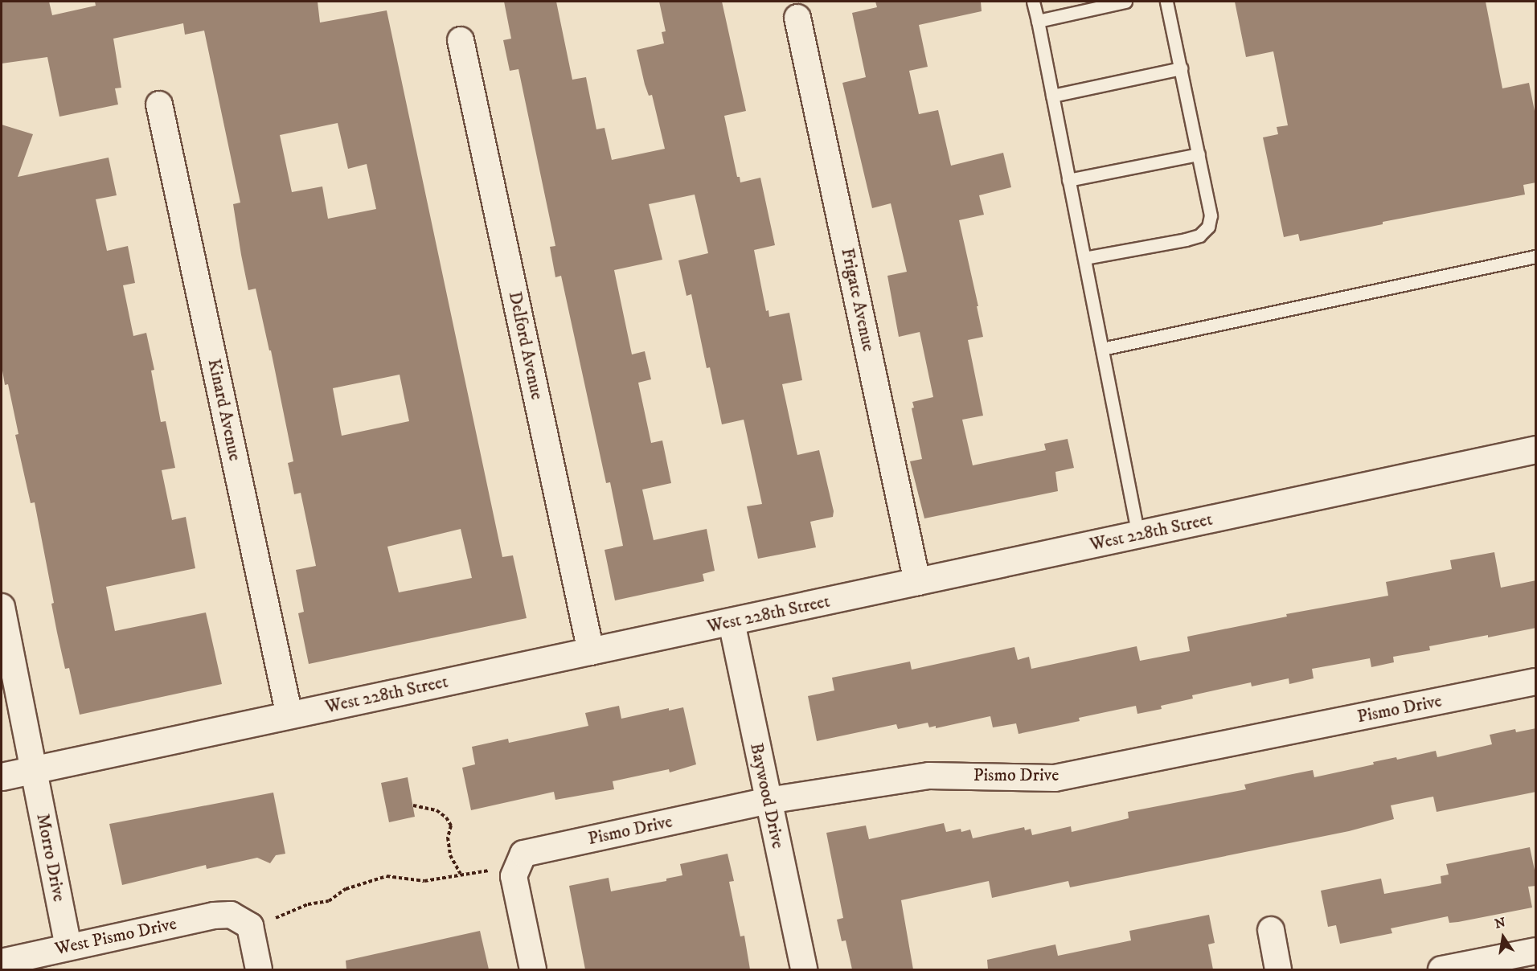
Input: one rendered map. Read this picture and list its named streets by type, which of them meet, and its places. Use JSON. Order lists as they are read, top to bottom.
{
  "streets": {
    "street": [
      "Frigate Avenue",
      "Delford Avenue",
      "Kinard Avenue",
      "West 228th Street",
      "Pismo Drive",
      "Baywood Drive",
      "Morro Drive",
      "West Pismo Drive"
    ]
  },
  "crossings": [
    ["Frigate Avenue", "West 228th Street"],
    ["Delford Avenue", "West 228th Street"],
    ["Kinard Avenue", "West 228th Street"],
    ["West 228th Street", "Baywood Drive"],
    ["West 228th Street", "Morro Drive"],
    ["Pismo Drive", "Baywood Drive"],
    ["Morro Drive", "West Pismo Drive"]
  ],
  "north": "top"
}
